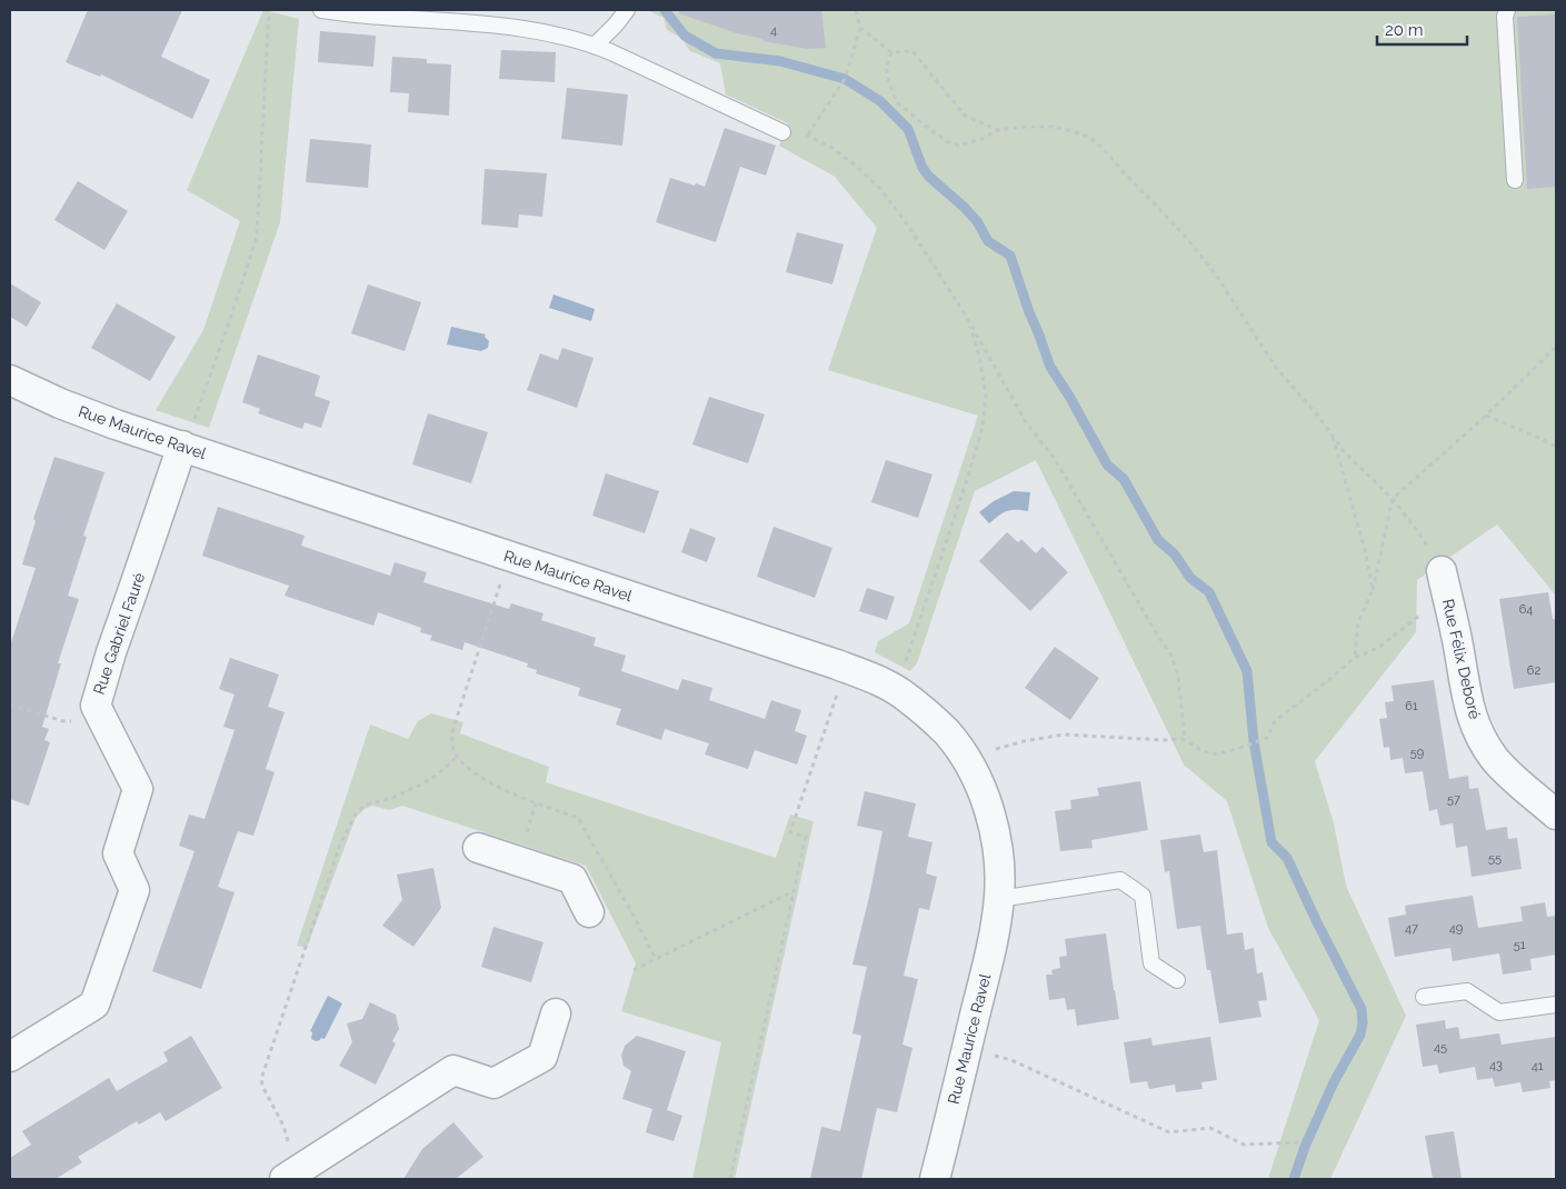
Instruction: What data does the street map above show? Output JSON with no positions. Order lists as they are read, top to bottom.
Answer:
{
  "streets": {
    "street": ["Rue Maurice Ravel", "Rue Gabriel Fauré", "Rue Félix Deboré"]
  },
  "crossings": [
    ["Rue Maurice Ravel", "Rue Gabriel Fauré"]
  ],
  "house_numbers": [
    "4",
    "64",
    "62",
    "61",
    "59",
    "57",
    "55",
    "47",
    "49",
    "51",
    "45",
    "43",
    "41"
  ],
  "scale_bar": "20 m"
}
